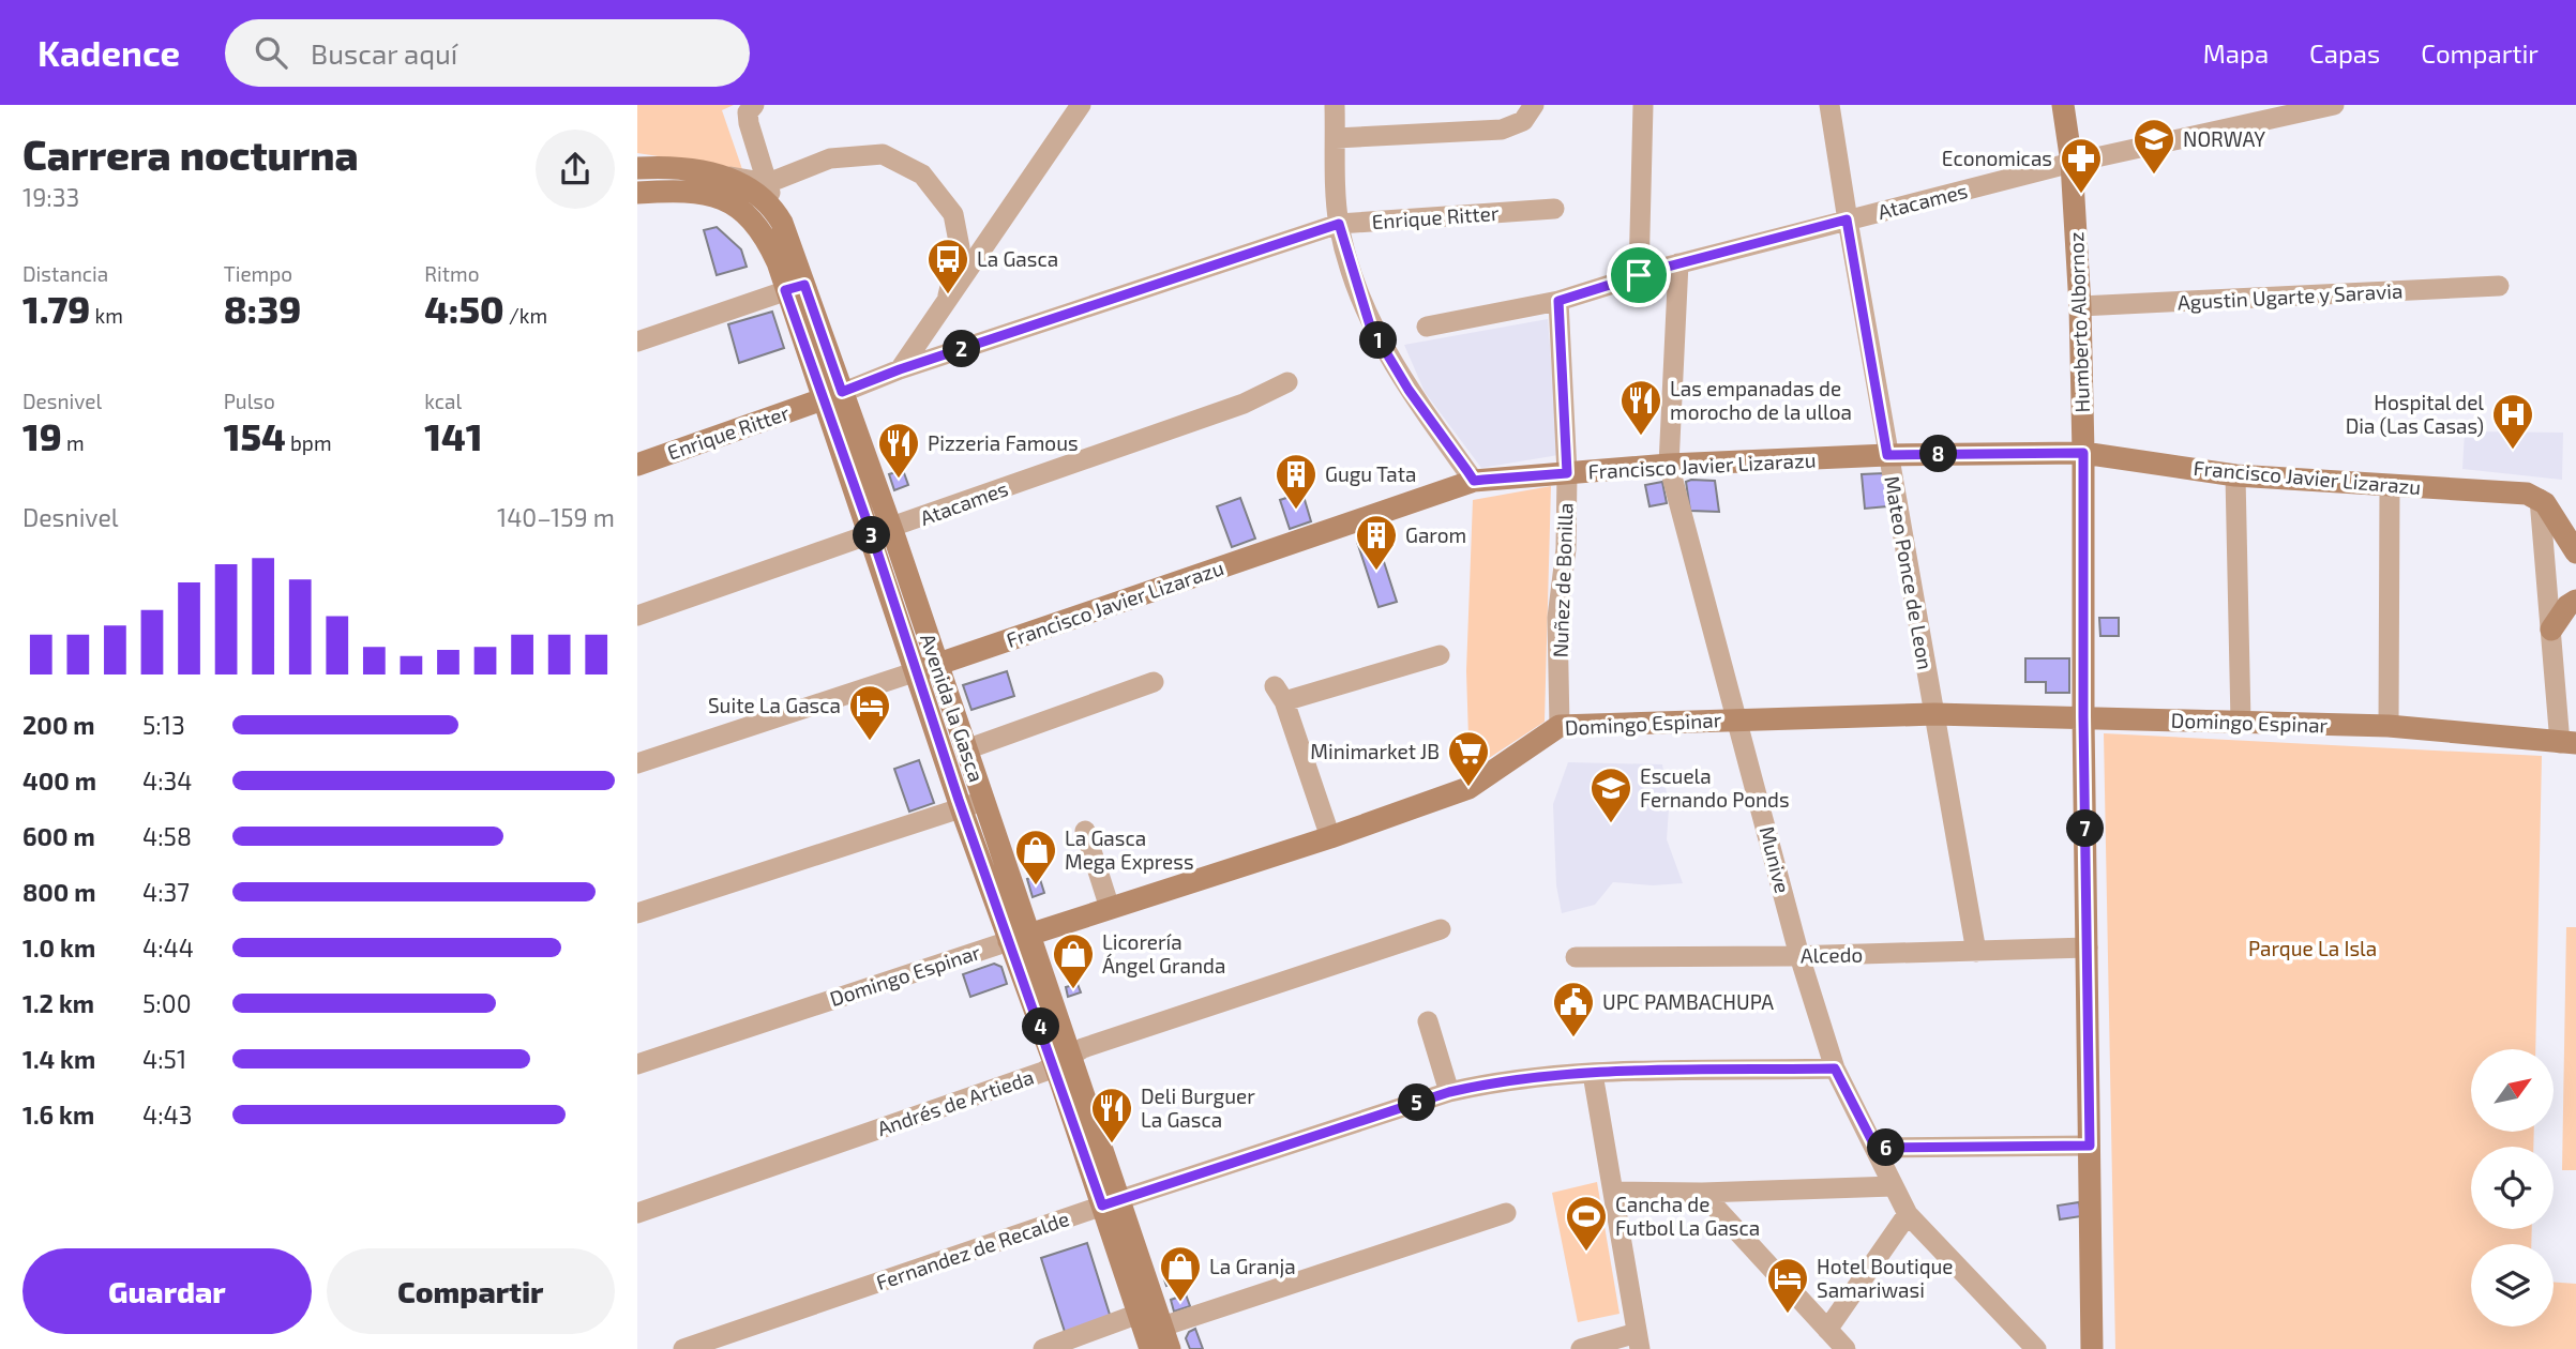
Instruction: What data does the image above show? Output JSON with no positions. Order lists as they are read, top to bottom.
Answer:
{
  "streets": {
    "street": [
      "Atacames",
      "Enrique Ritter",
      "Agustin Ugarte y Saravia",
      "Humberto Albornoz",
      "Francisco Javier Lizarazu",
      "Mateo Ponce de Leon",
      "Nuñez de Bonilla",
      "Avenida la Gasca",
      "Domingo Espinar",
      "Munive",
      "Alcedo",
      "Andrés de Artieda",
      "Fernandez de Recalde"
    ]
  },
  "crossings": [
    ["Atacames", "Humberto Albornoz"],
    ["Atacames", "Mateo Ponce de Leon"],
    ["Atacames", "Nuñez de Bonilla"],
    ["Atacames", "Avenida la Gasca"],
    ["Atacames", "Munive"],
    ["Enrique Ritter", "Avenida la Gasca"],
    ["Agustin Ugarte y Saravia", "Humberto Albornoz"],
    ["Humberto Albornoz", "Francisco Javier Lizarazu"],
    ["Humberto Albornoz", "Domingo Espinar"],
    ["Humberto Albornoz", "Alcedo"],
    ["Francisco Javier Lizarazu", "Mateo Ponce de Leon"],
    ["Francisco Javier Lizarazu", "Nuñez de Bonilla"],
    ["Francisco Javier Lizarazu", "Avenida la Gasca"],
    ["Francisco Javier Lizarazu", "Munive"],
    ["Mateo Ponce de Leon", "Domingo Espinar"],
    ["Mateo Ponce de Leon", "Alcedo"],
    ["Nuñez de Bonilla", "Domingo Espinar"],
    ["Avenida la Gasca", "Domingo Espinar"],
    ["Avenida la Gasca", "Andrés de Artieda"],
    ["Avenida la Gasca", "Fernandez de Recalde"],
    ["Domingo Espinar", "Munive"],
    ["Munive", "Alcedo"],
    ["Munive", "Fernandez de Recalde"]
  ],
  "parks": ["Parque La Isla"],
  "places": {
    "school or university": ["NORWAY", "Escuela Fernando Ponds"],
    "pharmacy": ["Economicas"],
    "bus stop": ["La Gasca"],
    "restaurant": ["Las empanadas de morocho de la ulloa", "Pizzeria Famous", "Deli Burguer La Gasca"],
    "hospital": ["Hospital del Dia (Las Casas)"],
    "building": ["Gugu Tata", "Garom"],
    "hotel": ["Suite La Gasca", "Hotel Boutique Samariwasi"],
    "supermarket": ["Minimarket JB"],
    "shop": ["La Gasca Mega Express", "Licorería Ángel Granda", "La Granja"],
    "public building": ["UPC PAMBACHUPA"],
    "sports": ["Cancha de Futbol La Gasca"]
  },
  "north": "top right",
  "page": {
    "header": "Kadence",
    "search": "Buscar aquí",
    "nav": ["Mapa", "Capas", "Compartir"],
    "heading": ["Carrera nocturna", "19:33"],
    "stats": [
      ["Distancia", "1.79 km"],
      ["Tiempo", "8:39"],
      ["Ritmo", "4:50 /km"],
      ["Desnivel", "19 m"],
      ["Pulso", "154 bpm"],
      ["kcal", "141"]
    ],
    "pins": [
      "1",
      "2",
      "8",
      "3",
      "7",
      "4",
      "5",
      "6"
    ],
    "chart": ["Desnivel", "140–159 m"],
    "list": [
      {
        "name": "200 m",
        "note": "5:13"
      },
      {
        "name": "400 m",
        "note": "4:34"
      },
      {
        "name": "600 m",
        "note": "4:58"
      },
      {
        "name": "800 m",
        "note": "4:37"
      },
      {
        "name": "1.0 km",
        "note": "4:44"
      },
      {
        "name": "1.2 km",
        "note": "5:00"
      },
      {
        "name": "1.4 km",
        "note": "4:51"
      },
      {
        "name": "1.6 km",
        "note": "4:43"
      }
    ],
    "buttons": ["Guardar", "Compartir"]
  }
}
